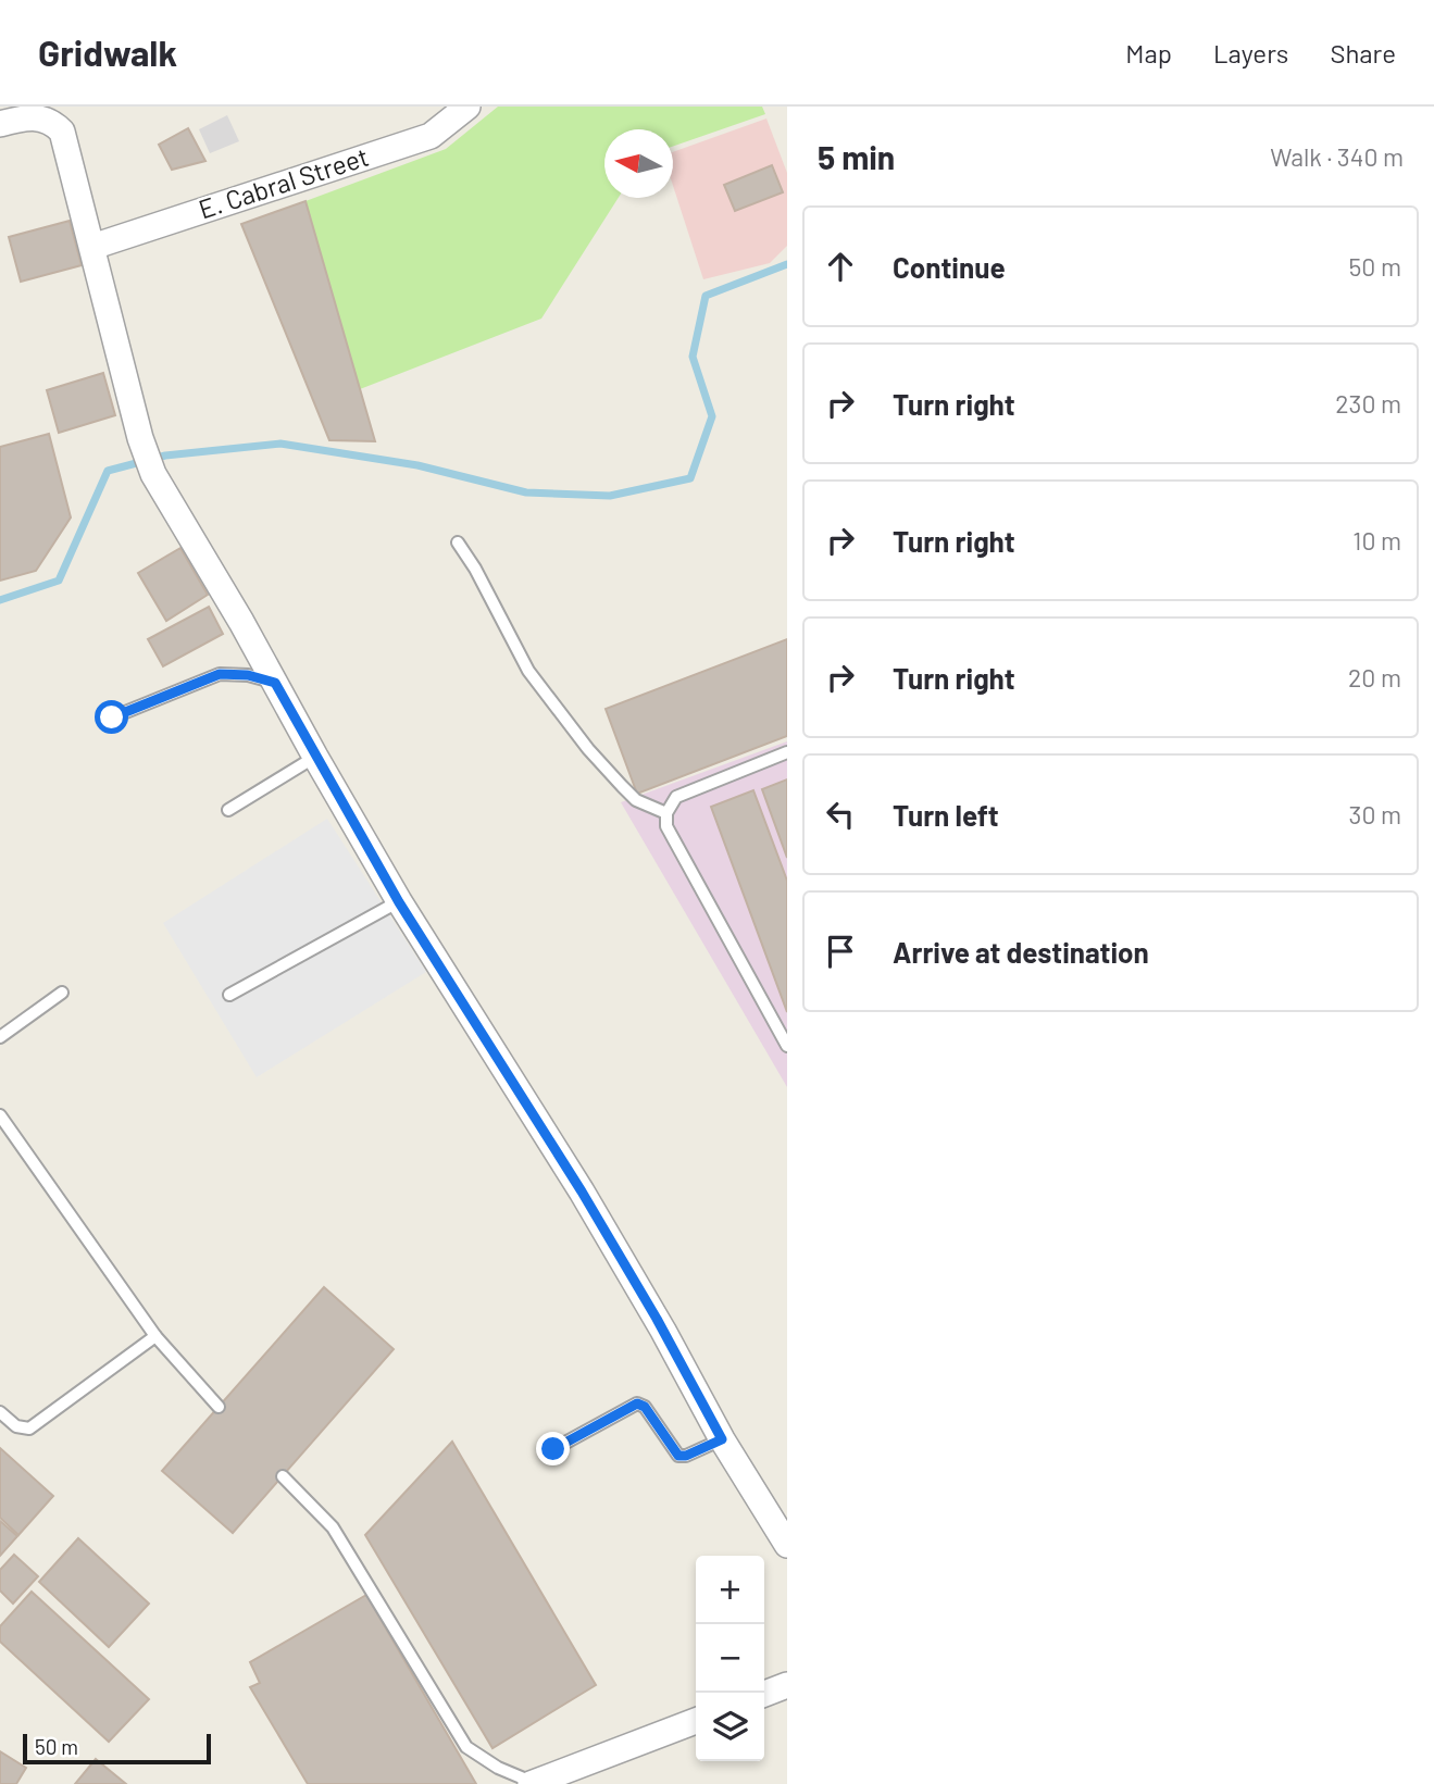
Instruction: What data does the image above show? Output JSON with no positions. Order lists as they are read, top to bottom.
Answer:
{
  "streets": {
    "street": ["E. Cabral Street"]
  },
  "scale_bar": "50 m",
  "north": "left",
  "page": {
    "header": "Gridwalk",
    "nav": ["Map", "Layers", "Share"],
    "heading": ["5 min", "Walk · 340 m"],
    "list": [
      ["Continue", "50 m"],
      ["Turn right", "230 m"],
      ["Turn right", "10 m"],
      ["Turn right", "20 m"],
      ["Turn left", "30 m"],
      "Arrive at destination"
    ],
    "map_buttons": ["+", "−"],
    "scale": "50 m"
  }
}
